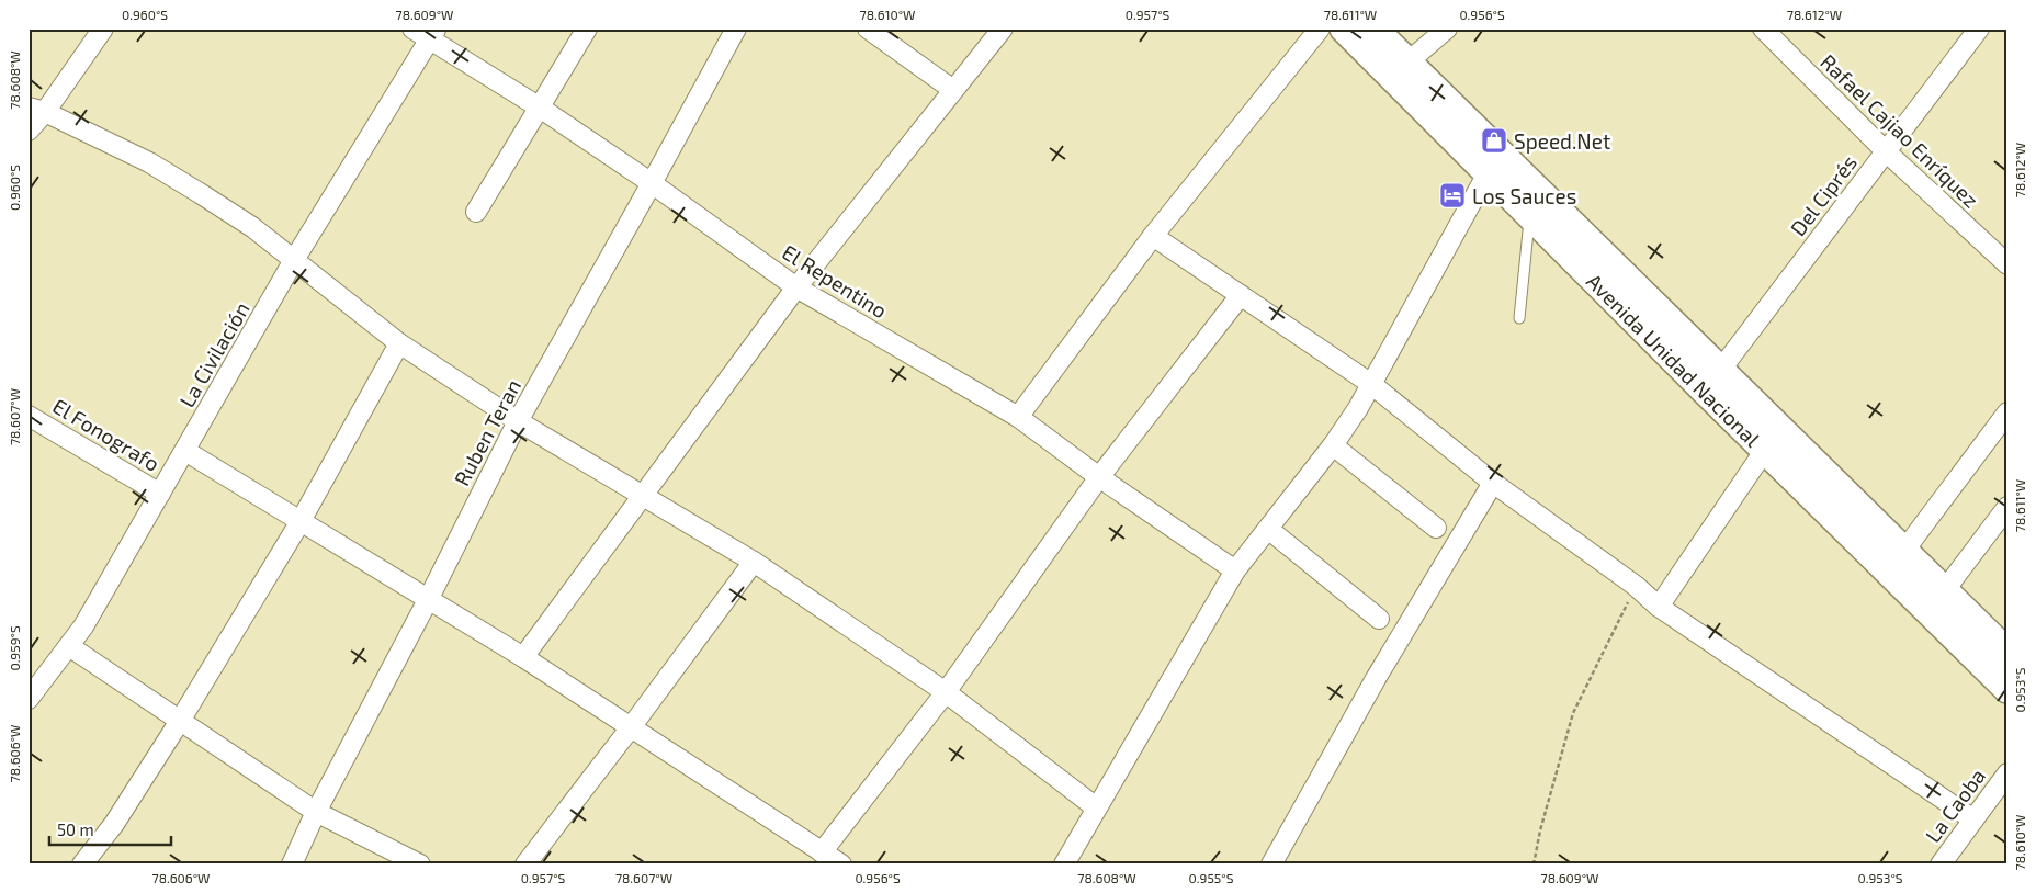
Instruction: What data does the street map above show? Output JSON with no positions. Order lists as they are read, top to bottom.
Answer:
{
  "streets": {
    "main road": ["Avenida Unidad Nacional"],
    "street": [
      "Rafael Cajiao Enríquez",
      "Del Ciprés",
      "El Repentino",
      "La Civilación",
      "Ruben Teran",
      "El Fonografo",
      "La Caoba"
    ]
  },
  "crossings": [
    ["Rafael Cajiao Enríquez", "Del Ciprés"],
    ["Del Ciprés", "Avenida Unidad Nacional"],
    ["El Repentino", "La Civilación"],
    ["El Repentino", "Ruben Teran"],
    ["La Civilación", "El Fonografo"]
  ],
  "places": {
    "shop": ["Speed.Net"],
    "hotel": ["Los Sauces"]
  },
  "scale_bar": "50 m",
  "coordinates": [
    "0.960°S",
    "78.609°W",
    "78.610°W",
    "0.957°S",
    "78.611°W",
    "0.956°S",
    "78.612°W",
    "78.608°W",
    "78.607°W",
    "0.959°S",
    "0.953°S",
    "78.606°W",
    "0.955°S"
  ]
}
